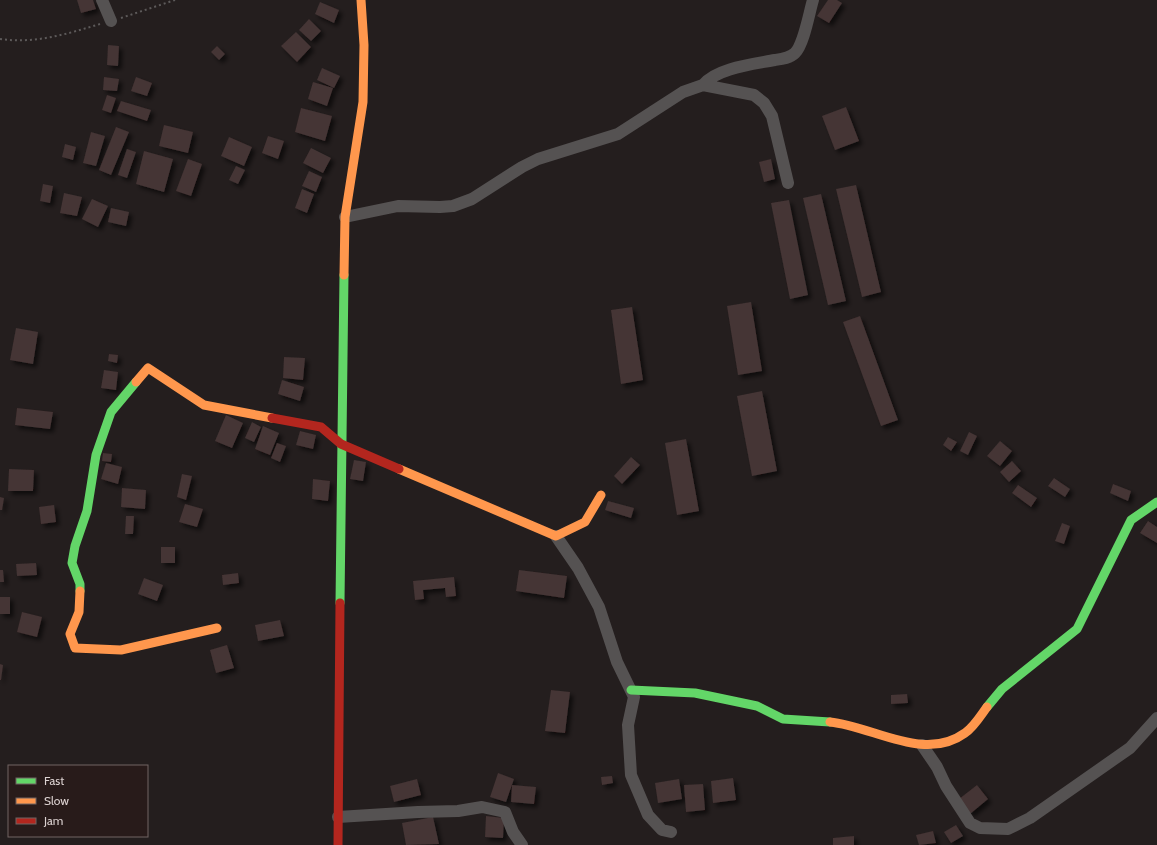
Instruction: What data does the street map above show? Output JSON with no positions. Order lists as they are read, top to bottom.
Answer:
{
  "legend": ["Fast", "Slow", "Jam"]
}
